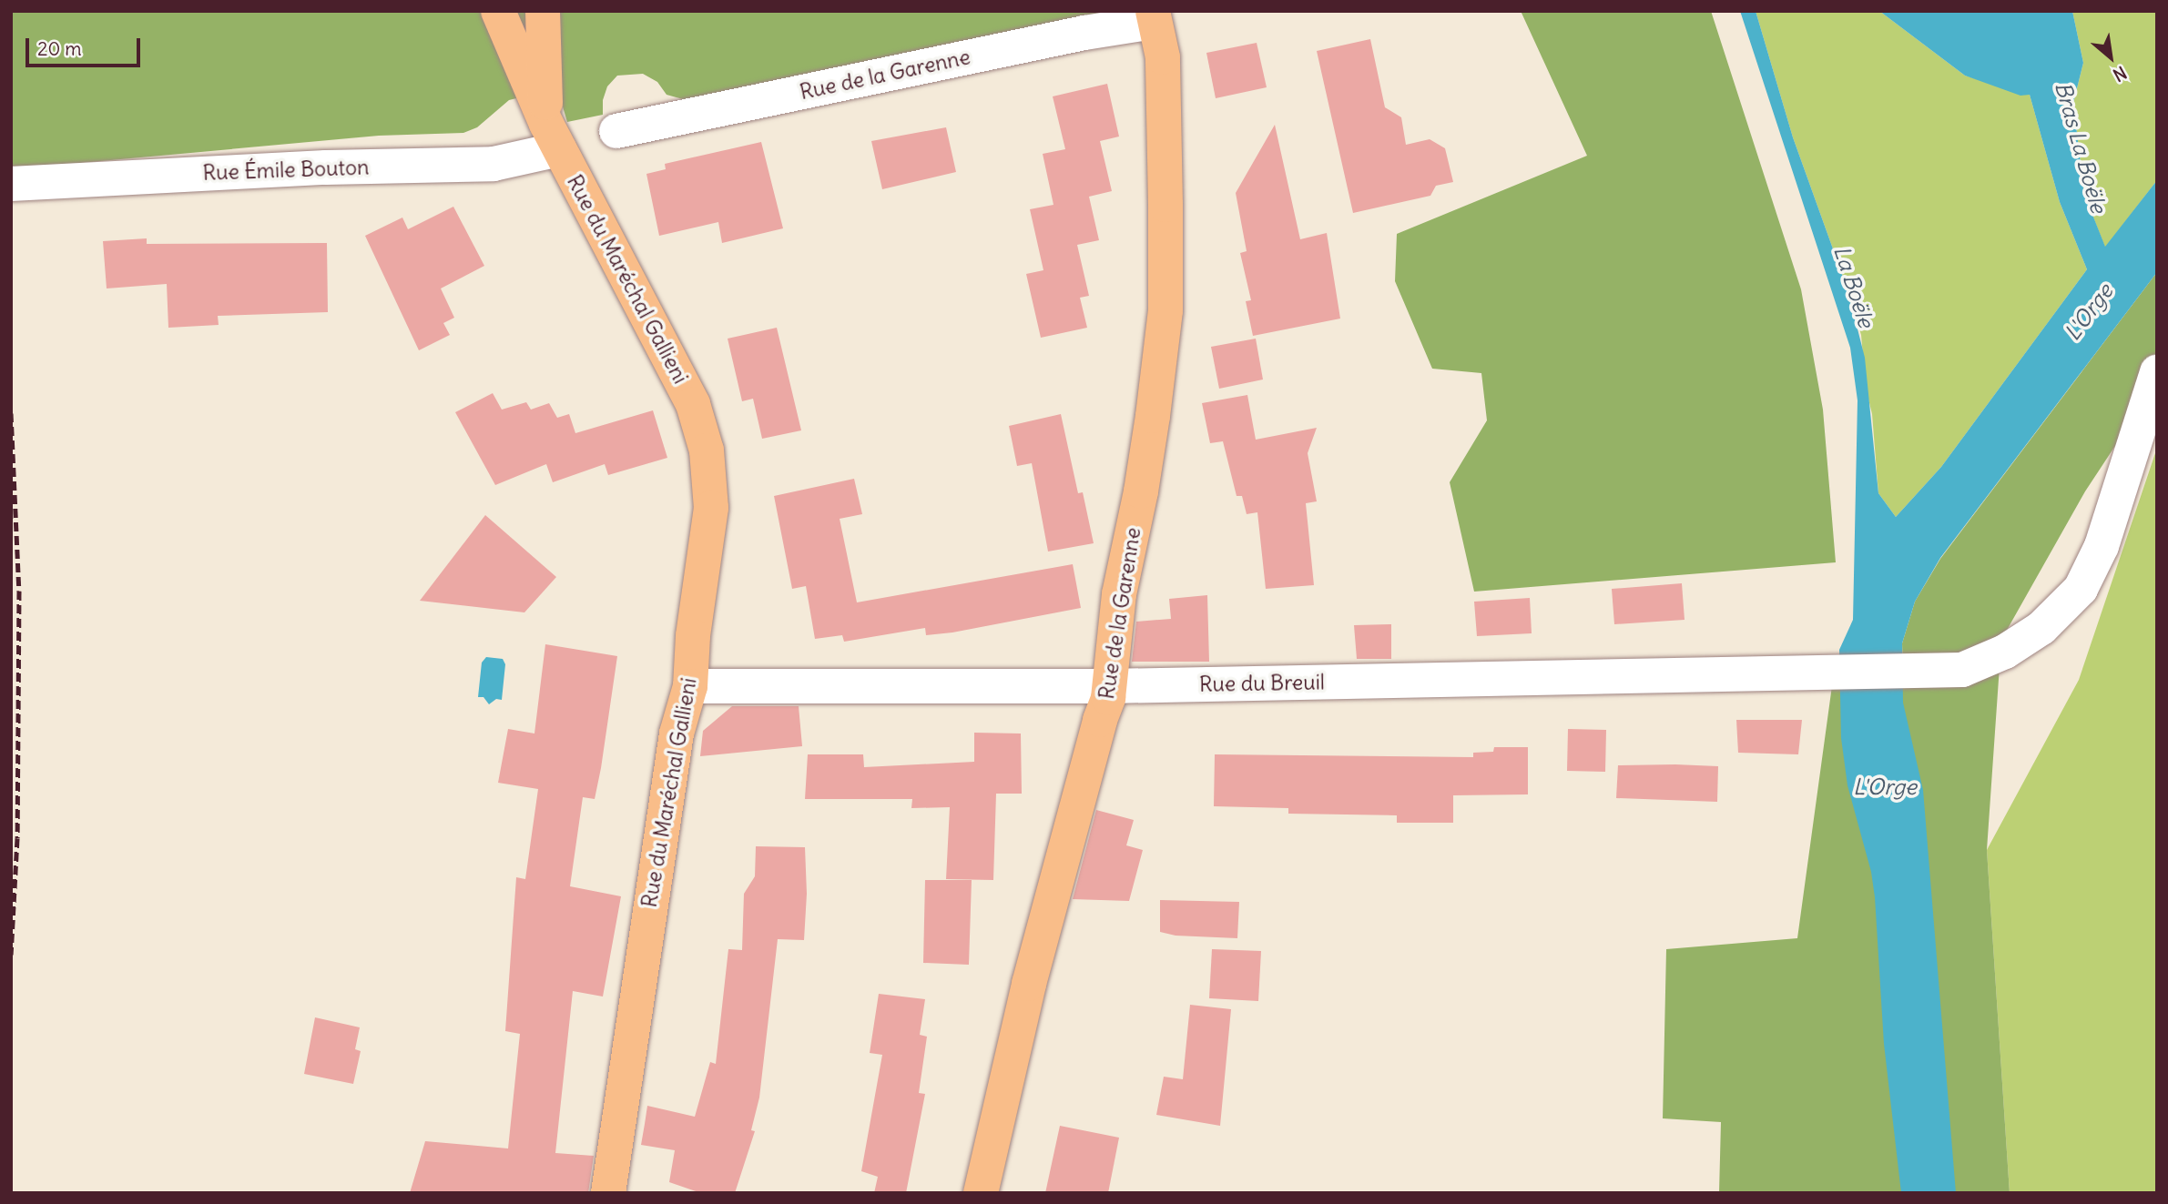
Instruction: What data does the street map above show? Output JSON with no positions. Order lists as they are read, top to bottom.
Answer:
{
  "streets": {
    "main road": ["Rue de la Garenne", "Rue du Maréchal Gallieni"],
    "street": ["Rue Émile Bouton", "Rue du Breuil"]
  },
  "crossings": [
    ["Rue de la Garenne", "Rue du Breuil"],
    ["Rue Émile Bouton", "Rue du Maréchal Gallieni"],
    ["Rue du Maréchal Gallieni", "Rue du Breuil"]
  ],
  "water": ["Bras La Boële", "La Boële", "L'Orge"],
  "scale_bar": "20 m",
  "north": "bottom right"
}
